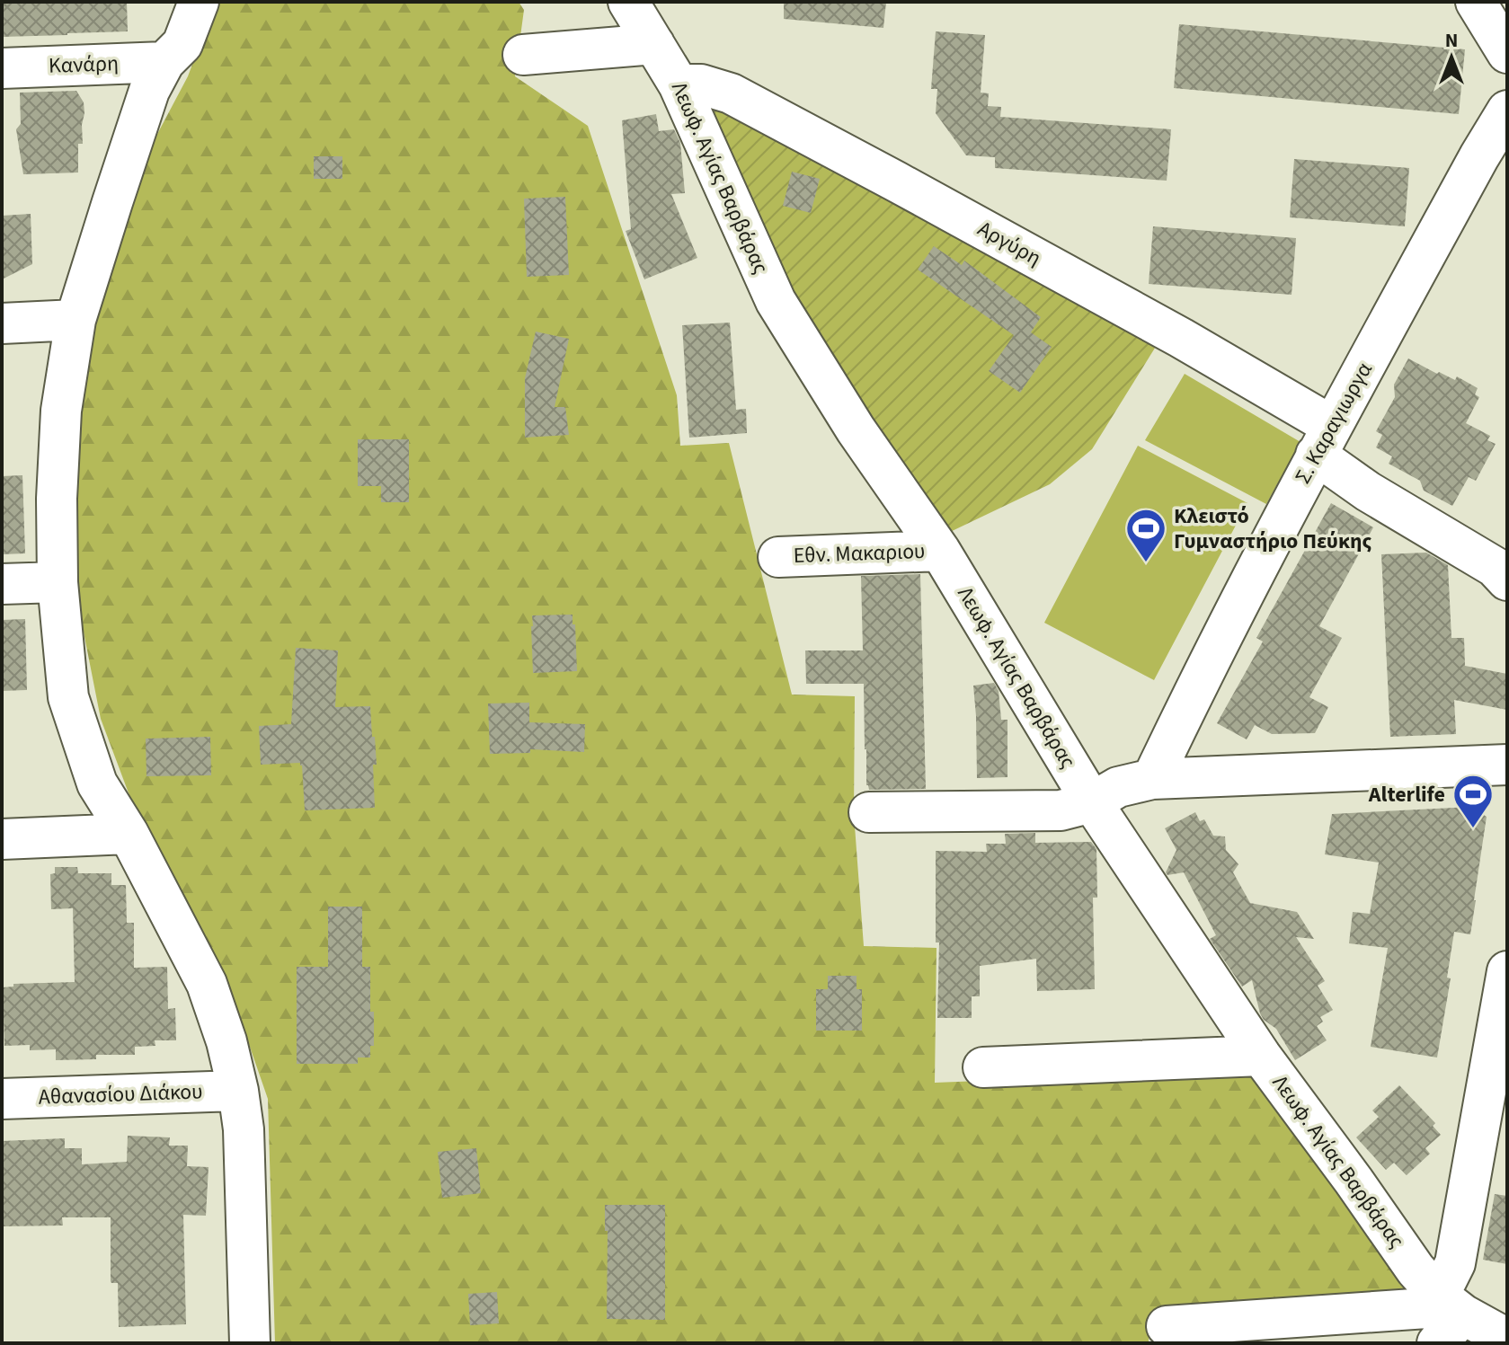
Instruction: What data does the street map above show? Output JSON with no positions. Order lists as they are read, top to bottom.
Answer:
{
  "streets": {
    "street": [
      "Κανάρη",
      "Λεωφ. Αγίας Βαρβάρας",
      "Αργύρη",
      "Σ. Καραγιωργα",
      "Εθν. Μακαριου",
      "Αθανασίου Διάκου"
    ]
  },
  "crossings": [
    ["Λεωφ. Αγίας Βαρβάρας", "Αργύρη"],
    ["Λεωφ. Αγίας Βαρβάρας", "Εθν. Μακαριου"],
    ["Αργύρη", "Σ. Καραγιωργα"]
  ],
  "places": {
    "sports": ["Κλειστό Γυμναστήριο Πεύκης", "Alterlife"]
  },
  "north": "top"
}
